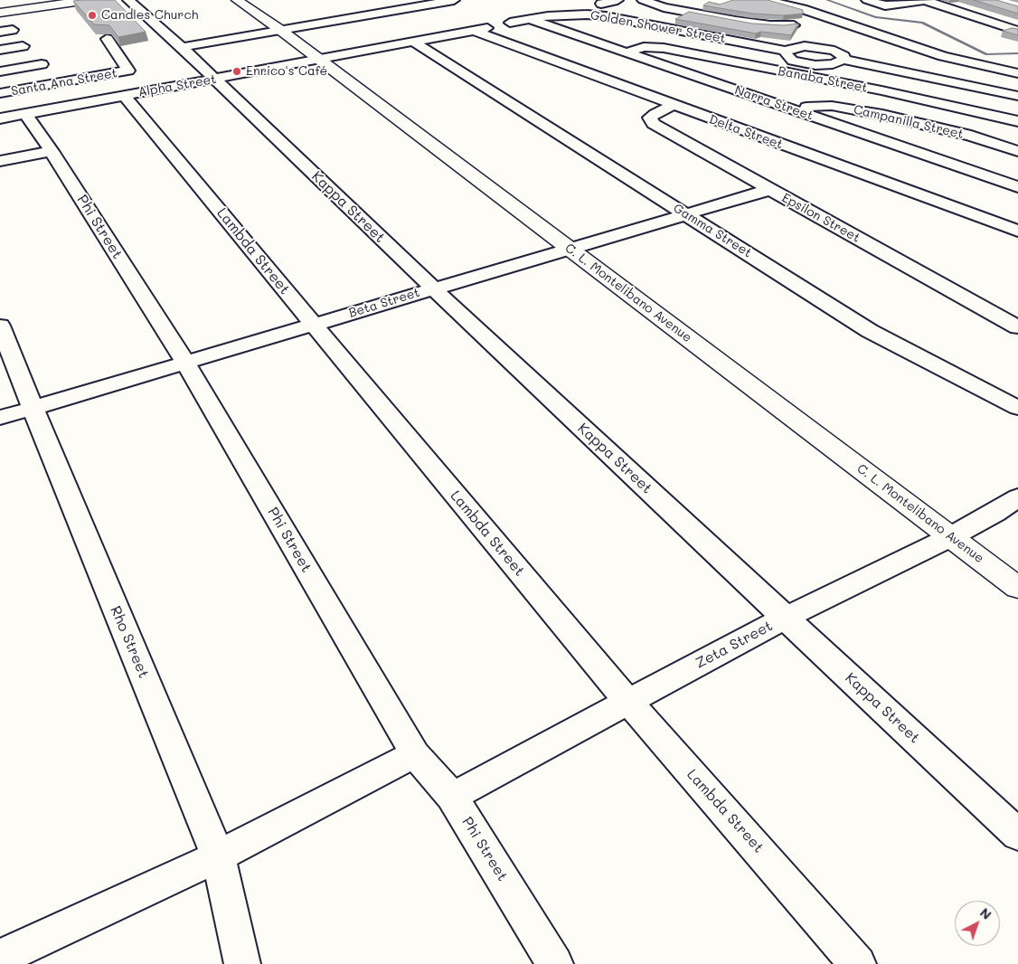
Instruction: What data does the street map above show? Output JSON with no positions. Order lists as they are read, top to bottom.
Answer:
{
  "streets": {
    "street": [
      "Golden Shower Street",
      "Banaba Street",
      "Santa Ana Street",
      "Alpha Street",
      "Narra Street",
      "Campanilla Street",
      "Delta Street",
      "Kappa Street",
      "Epsilon Street",
      "Phi Street",
      "Gamma Street",
      "Lambda Street",
      "C. L. Montelibano Avenue",
      "Beta Street",
      "Rho Street",
      "Zeta Street"
    ]
  },
  "crossings": [
    ["Golden Shower Street", "Narra Street"],
    ["Banaba Street", "Narra Street"],
    ["Alpha Street", "Delta Street"],
    ["Alpha Street", "Kappa Street"],
    ["Alpha Street", "Phi Street"],
    ["Alpha Street", "Gamma Street"],
    ["Alpha Street", "Lambda Street"],
    ["Alpha Street", "C. L. Montelibano Avenue"],
    ["Narra Street", "Campanilla Street"],
    ["Delta Street", "Epsilon Street"],
    ["Kappa Street", "Beta Street"],
    ["Kappa Street", "Zeta Street"],
    ["Epsilon Street", "Beta Street"],
    ["Phi Street", "Beta Street"],
    ["Phi Street", "Zeta Street"],
    ["Gamma Street", "Beta Street"],
    ["Lambda Street", "Beta Street"],
    ["Lambda Street", "Zeta Street"],
    ["C. L. Montelibano Avenue", "Beta Street"],
    ["C. L. Montelibano Avenue", "Zeta Street"],
    ["Beta Street", "Rho Street"]
  ],
  "places": ["Candles Church", "Enrico's Café"],
  "north": "top right"
}
